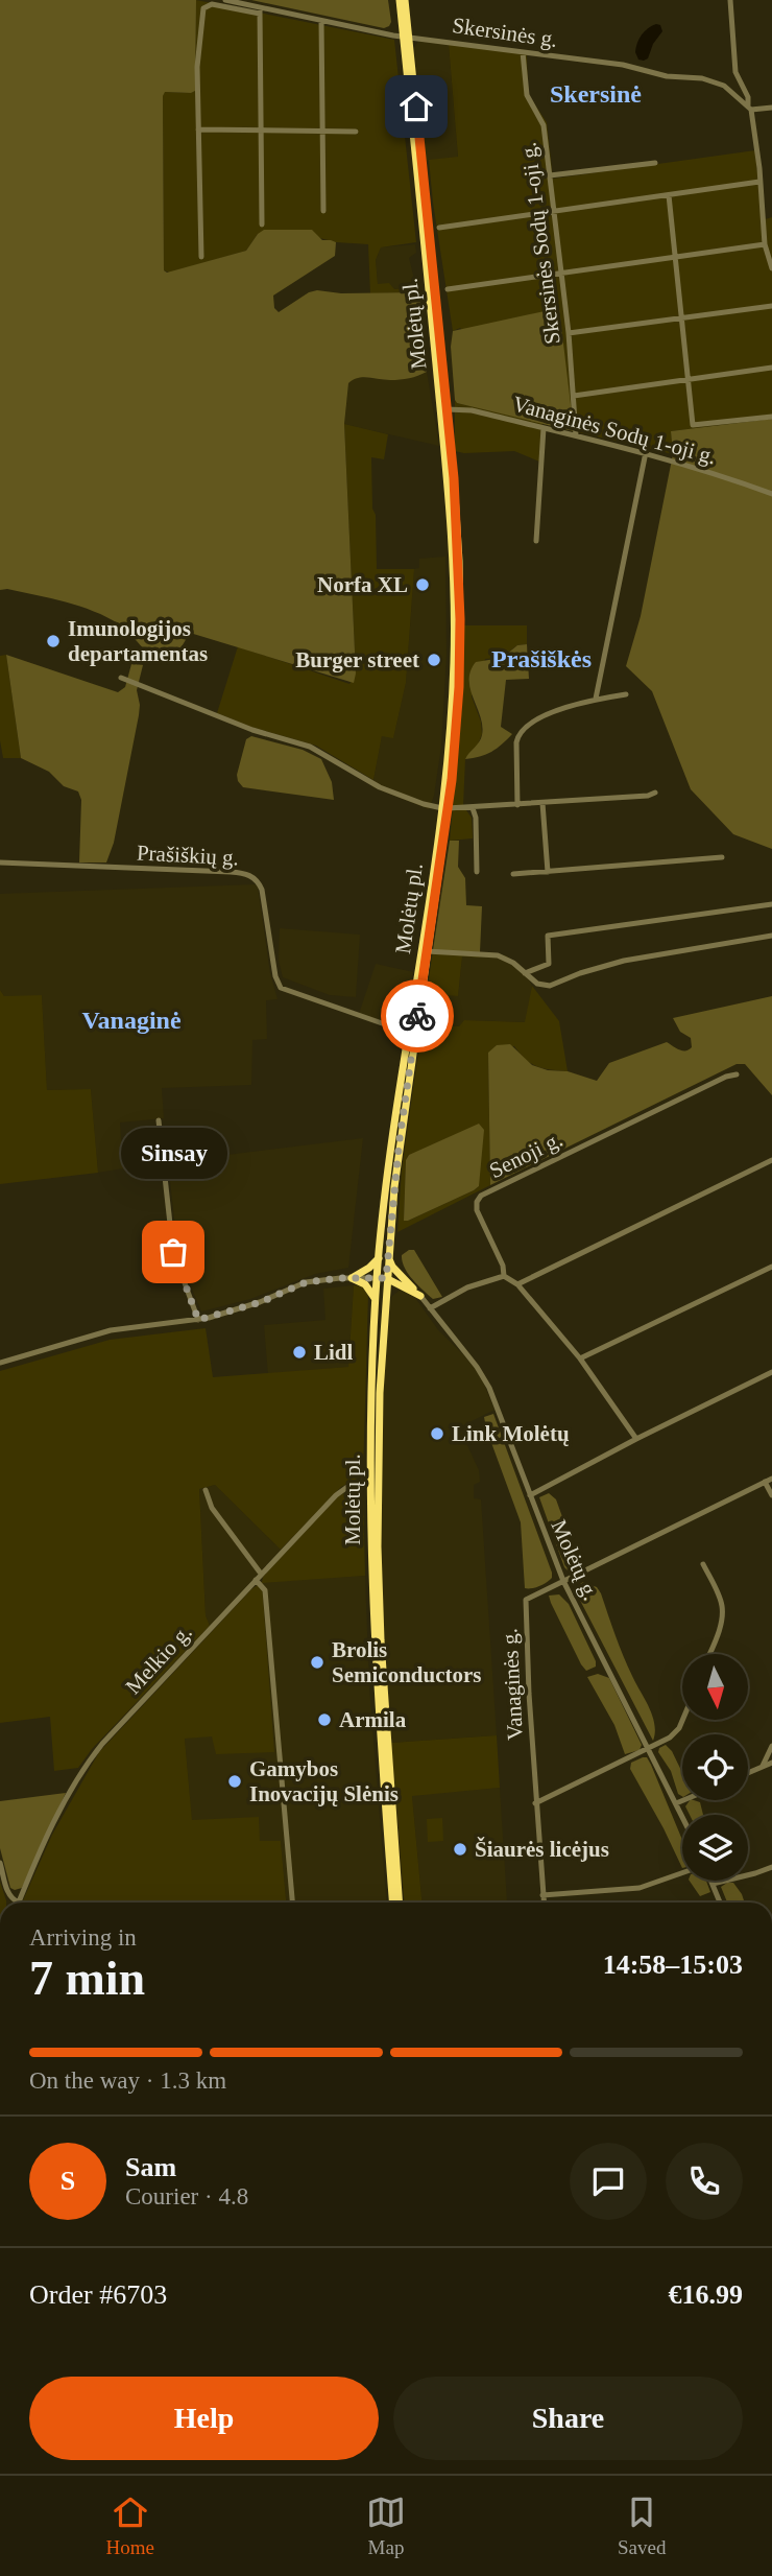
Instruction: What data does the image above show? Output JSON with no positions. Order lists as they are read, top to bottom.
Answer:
{
  "streets": {
    "highway": ["Molėtų pl."],
    "street": [
      "Skersinės g.",
      "Skersinės Sodų 1-oji g.",
      "Vanaginės Sodų 1-oji g.",
      "Prašiškių g.",
      "Senoji g.",
      "Molėtų g.",
      "Melkio g.",
      "Vanaginės g."
    ]
  },
  "crossings": [
    ["Skersinės g.", "Skersinės Sodų 1-oji g."],
    ["Skersinės g.", "Molėtų pl."],
    ["Skersinės Sodų 1-oji g.", "Vanaginės Sodų 1-oji g."],
    ["Molėtų pl.", "Vanaginės Sodų 1-oji g."],
    ["Molėtų pl.", "Prašiškių g."],
    ["Molėtų pl.", "Melkio g."],
    ["Molėtų g.", "Vanaginės g."]
  ],
  "districts": ["Skersinė", "Prašiškės", "Vanaginė"],
  "places": [
    "Norfa XL",
    "Imunologijos departamentas",
    "Burger street",
    "Sinsay",
    "Lidl",
    "Link Molėtų",
    "Brolis Semiconductors",
    "Armila",
    "Gamybos Inovacijų Slėnis",
    "Šiaurės licėjus"
  ],
  "north": "bottom",
  "page": {
    "bubble": "Sinsay",
    "heading": ["7 min", "Arriving in", "14:58–15:03"],
    "panel": [
      "Sam",
      "Courier · 4.8",
      "Order #6703",
      "€16.99"
    ],
    "bar": "On the way · 1.3 km",
    "round": "S",
    "buttons": ["Help", "Share"],
    "tabs": ["Home", "Map", "Saved"]
  }
}
